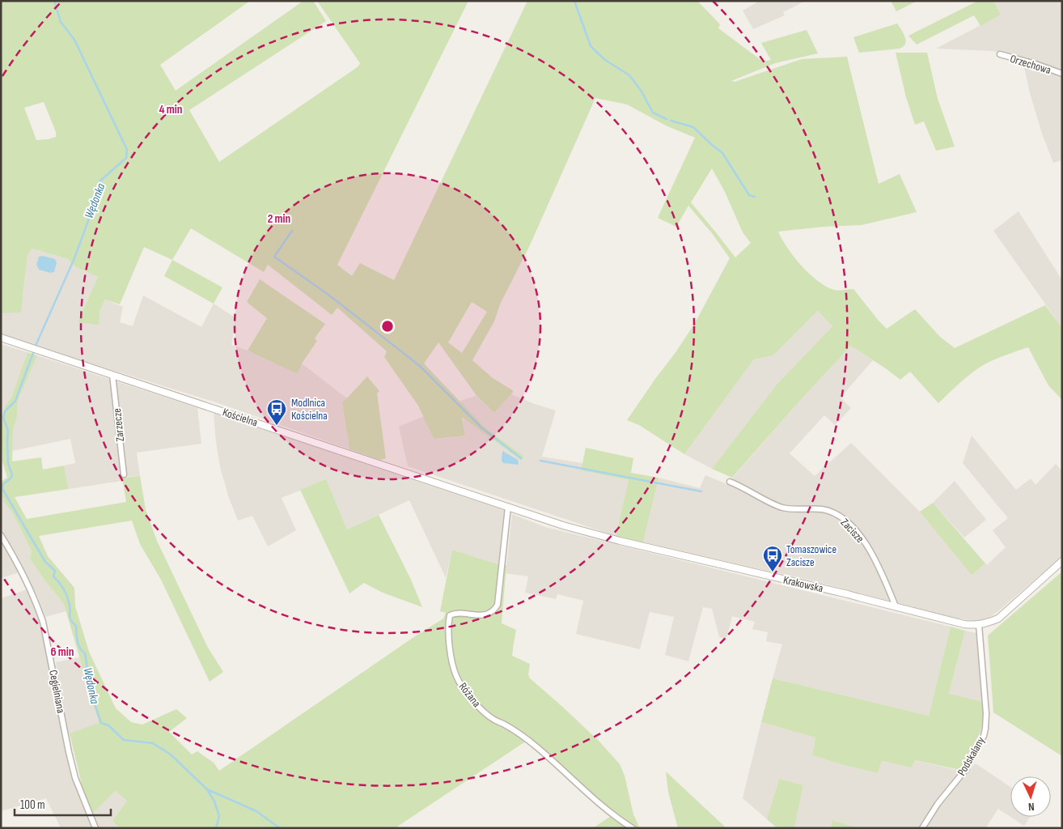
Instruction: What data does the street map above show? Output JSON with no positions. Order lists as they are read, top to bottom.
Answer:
{
  "streets": {
    "street": [
      "Orzechowa",
      "Kościelna",
      "Zarzecze",
      "Zacisze",
      "Krakowska",
      "Cegielniana",
      "Różana",
      "Podskalany"
    ]
  },
  "crossings": [
    ["Kościelna", "Zarzecze"],
    ["Kościelna", "Krakowska"],
    ["Zacisze", "Krakowska"],
    ["Krakowska", "Różana"],
    ["Krakowska", "Podskalany"]
  ],
  "water": ["Wędonka"],
  "places": {
    "bus stop": ["Modlnica Kościelna", "Tomaszowice Zacisze"]
  },
  "scale_bar": "100 m",
  "north": "bottom",
  "rings": ["4 min", "2 min", "6 min"]
}
